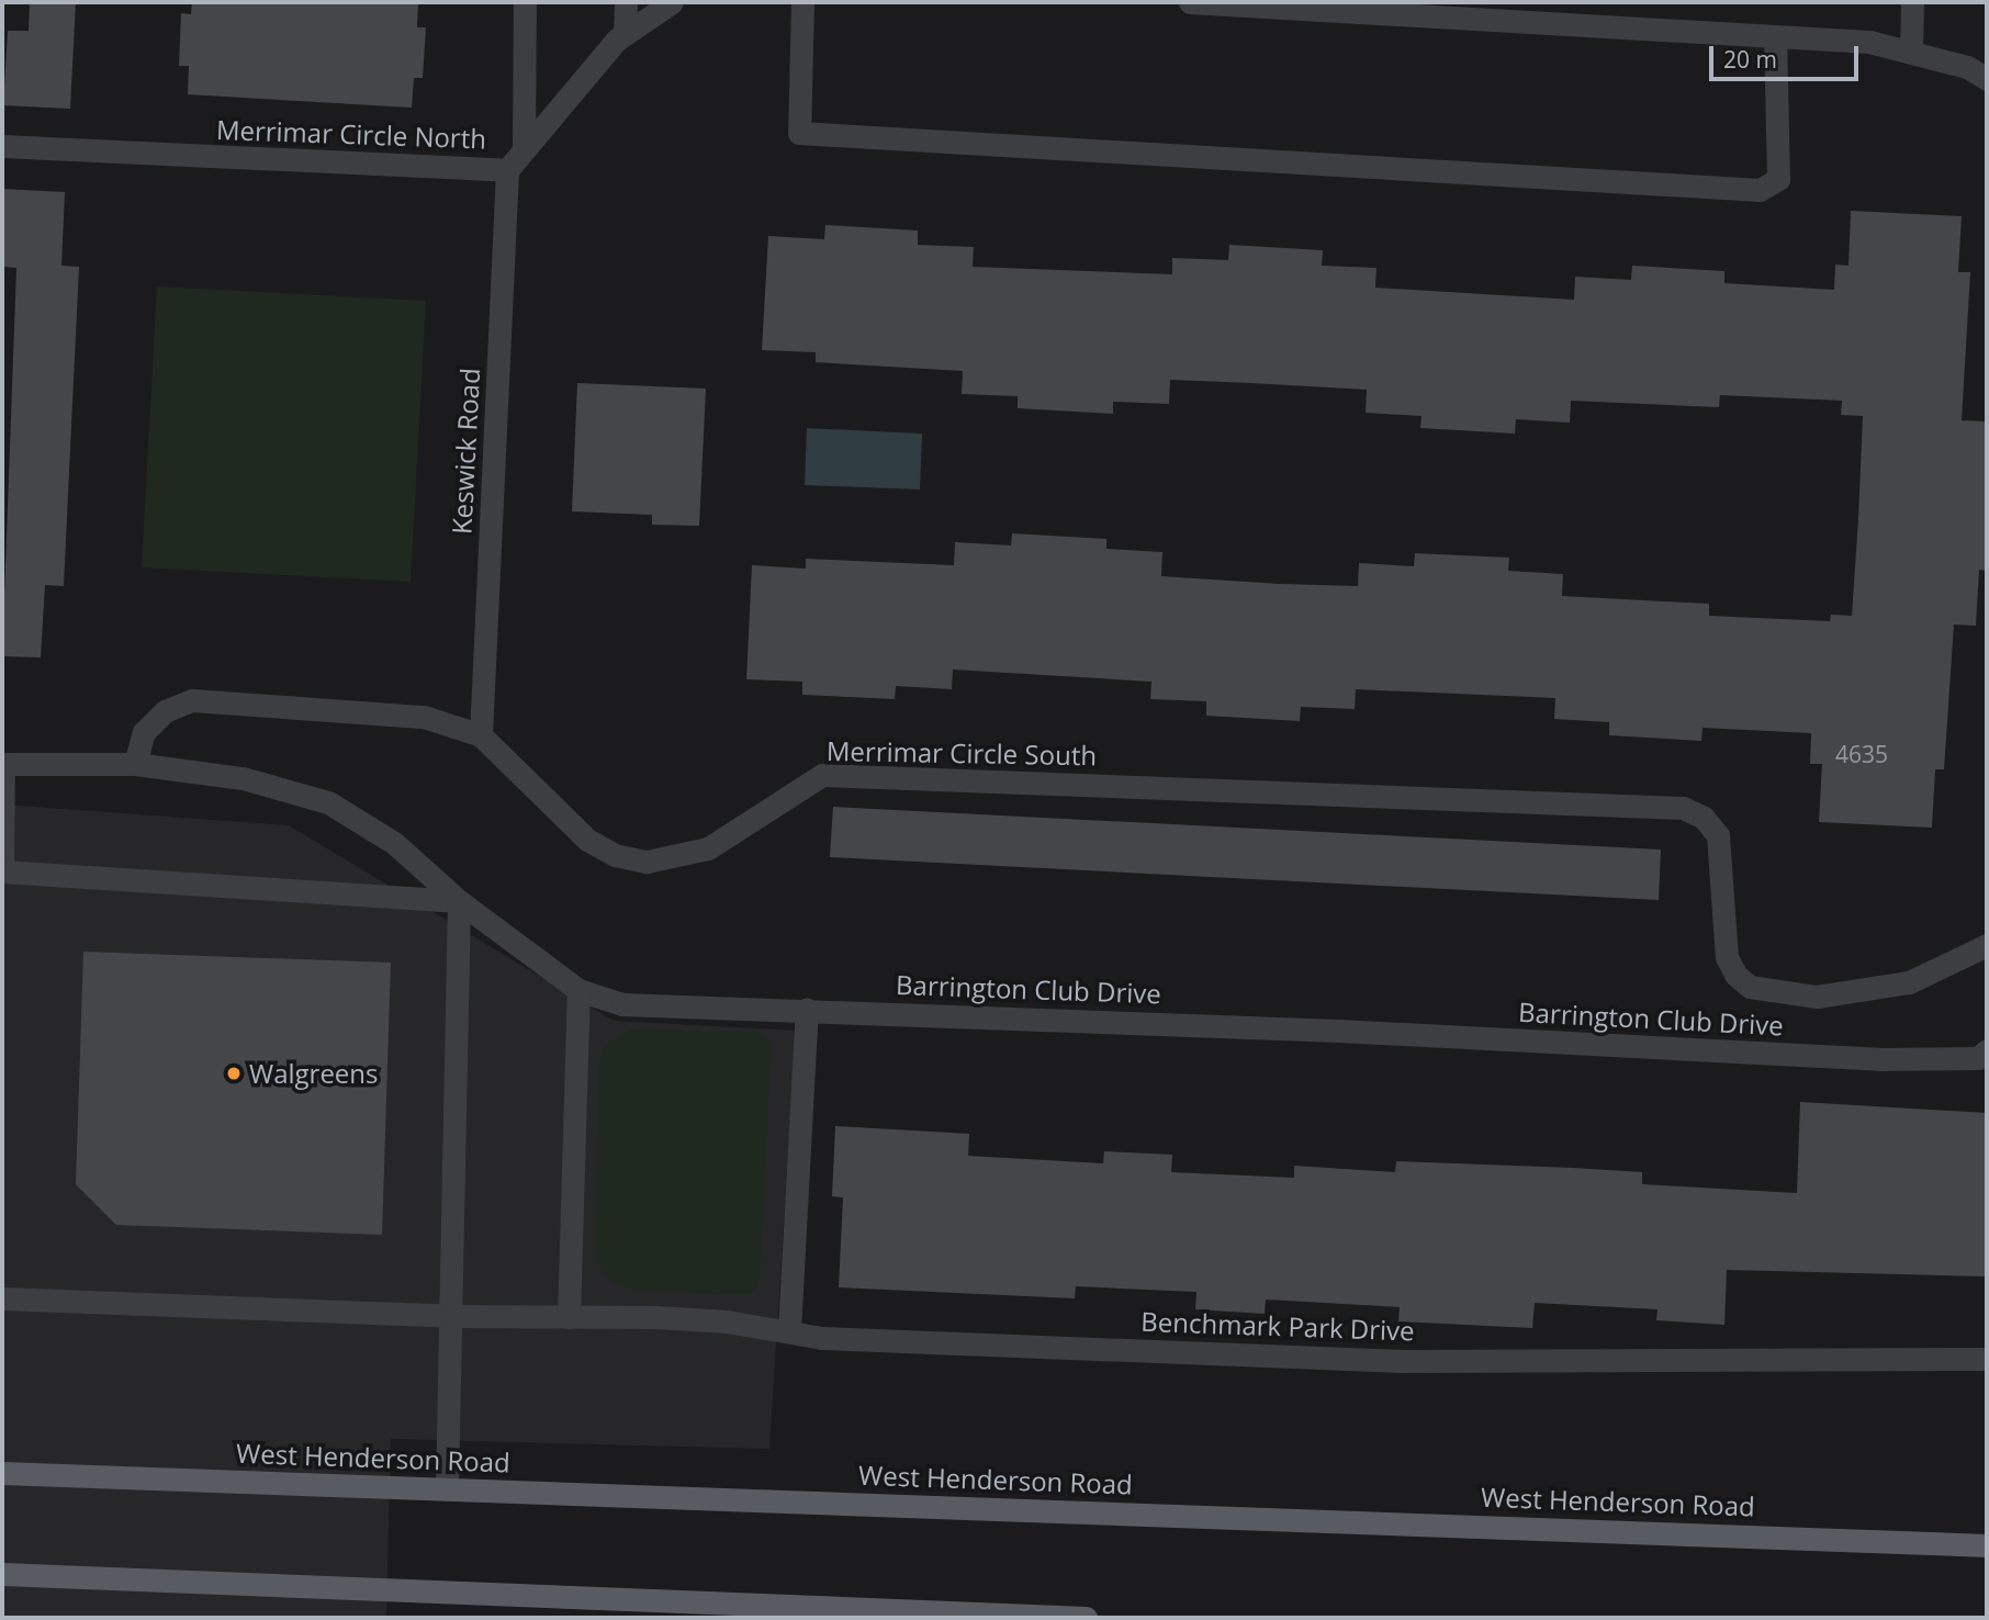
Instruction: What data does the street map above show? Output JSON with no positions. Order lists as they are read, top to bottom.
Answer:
{
  "streets": {
    "main road": ["West Henderson Road"],
    "street": [
      "Merrimar Circle North",
      "Keswick Road",
      "Merrimar Circle South",
      "Barrington Club Drive",
      "Benchmark Park Drive"
    ]
  },
  "crossings": [
    ["Merrimar Circle North", "Keswick Road"],
    ["Keswick Road", "Merrimar Circle South"],
    ["Merrimar Circle South", "Barrington Club Drive"]
  ],
  "places": ["Walgreens"],
  "house_numbers": ["4635"],
  "scale_bar": "20 m"
}
